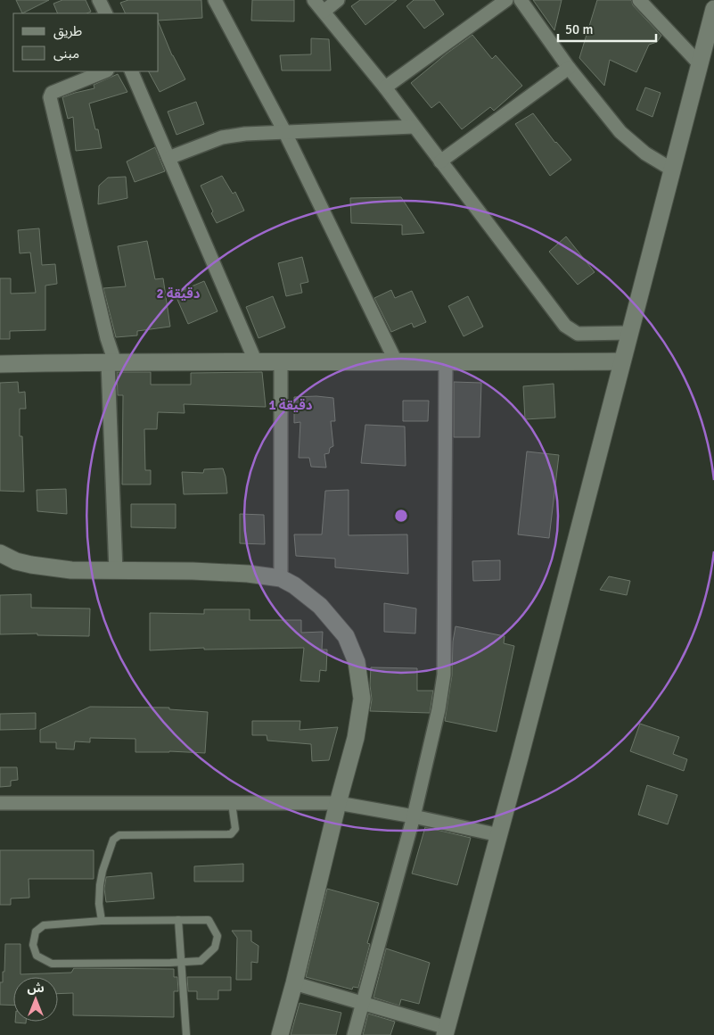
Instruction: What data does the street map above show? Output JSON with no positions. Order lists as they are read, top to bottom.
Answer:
{
  "legend": ["طريق", "مبنى"],
  "scale_bar": "50 m",
  "north": "top",
  "rings": ["2 دقيقة", "1 دقيقة"]
}
